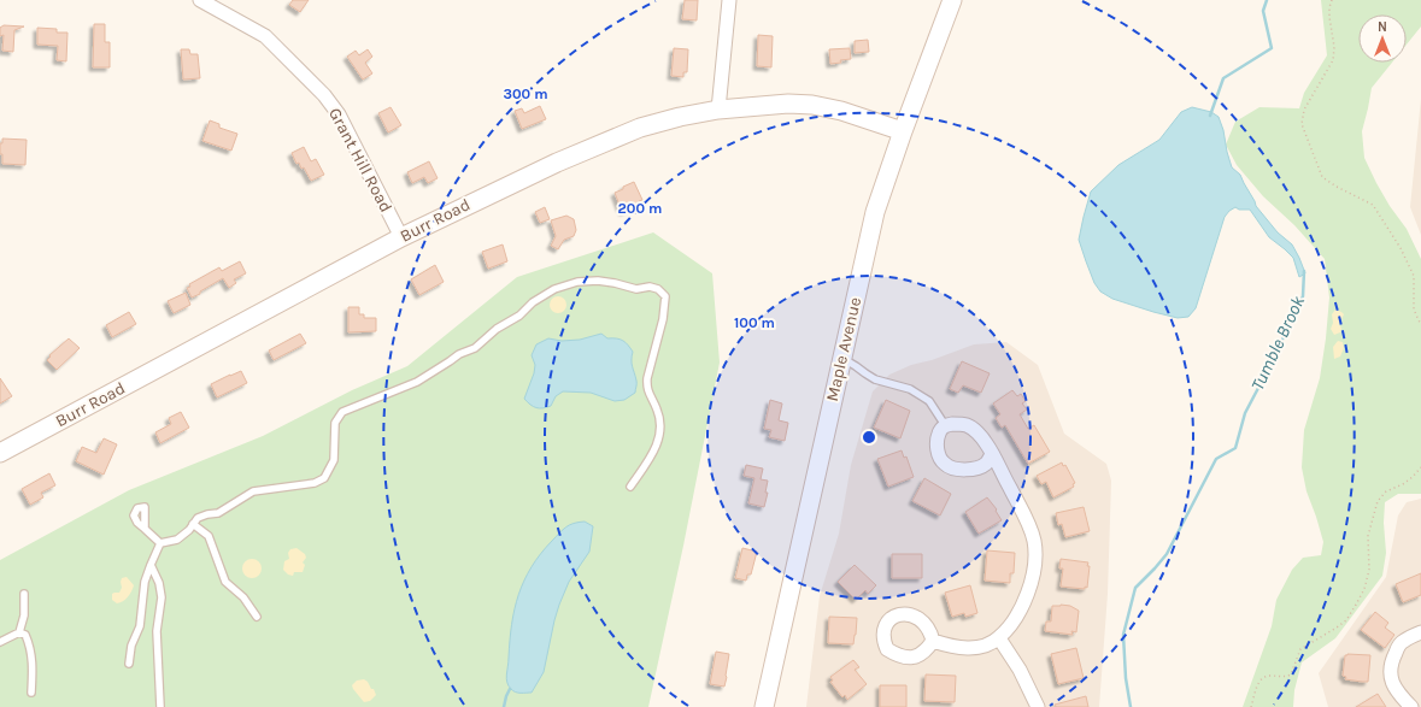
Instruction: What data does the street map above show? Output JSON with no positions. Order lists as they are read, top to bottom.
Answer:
{
  "streets": {
    "street": ["Grant Hill Road", "Burr Road", "Maple Avenue"]
  },
  "crossings": [
    ["Grant Hill Road", "Burr Road"],
    ["Burr Road", "Maple Avenue"]
  ],
  "water": ["Tumble Brook"],
  "north": "top",
  "rings": ["300 m", "200 m", "100 m"]
}
